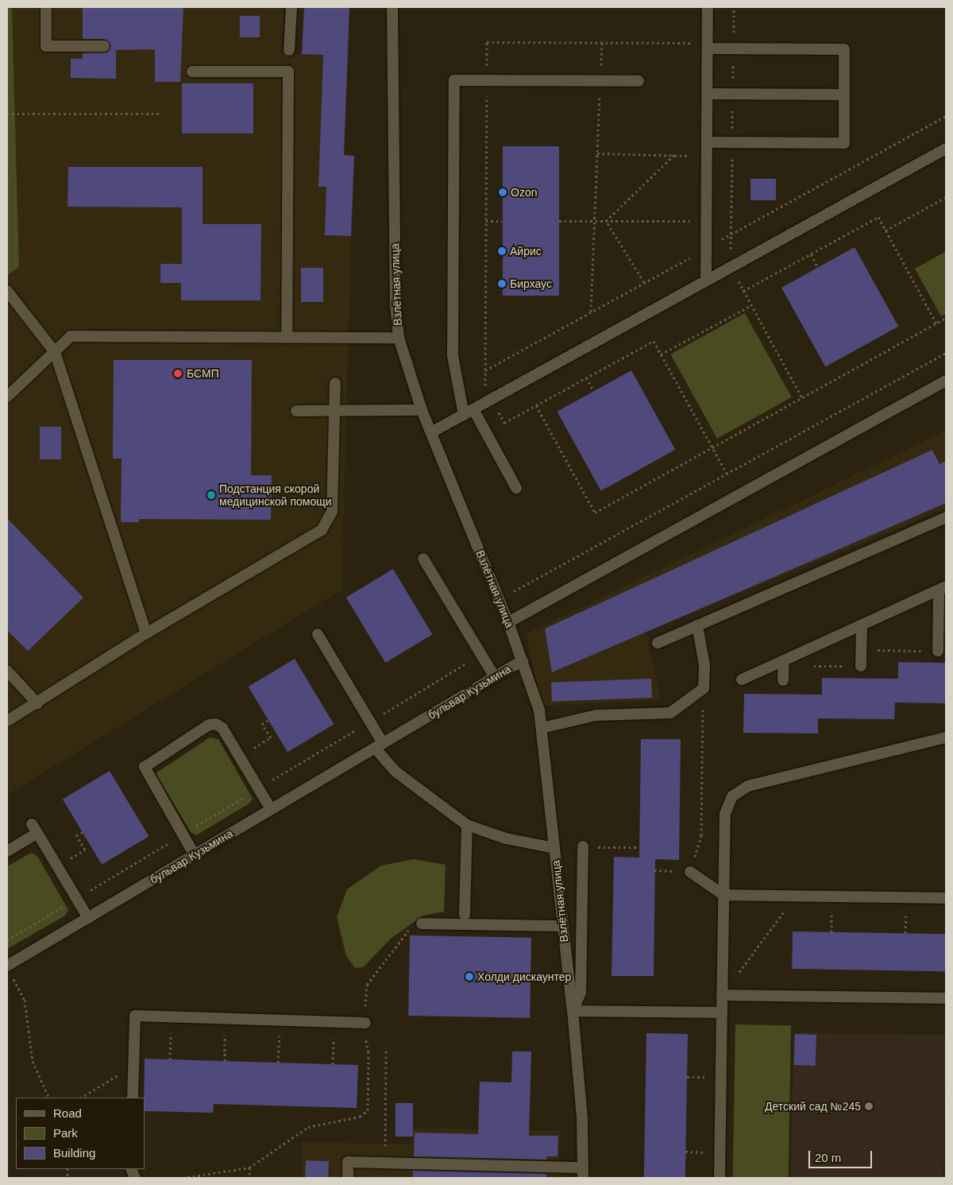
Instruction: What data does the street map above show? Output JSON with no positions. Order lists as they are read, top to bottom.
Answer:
{
  "streets": {
    "street": ["Взлётная улица", "бульвар Кузьмина"]
  },
  "crossings": [
    ["Взлётная улица", "бульвар Кузьмина"]
  ],
  "places": [
    "Ozon",
    "Айрис",
    "Бирхаус",
    "БСМП",
    "Подстанция скорой медицинской помощи",
    "Холди дискаунтер",
    "Детский сад №245"
  ],
  "legend": ["Road", "Park", "Building"],
  "scale_bar": "20 m"
}
